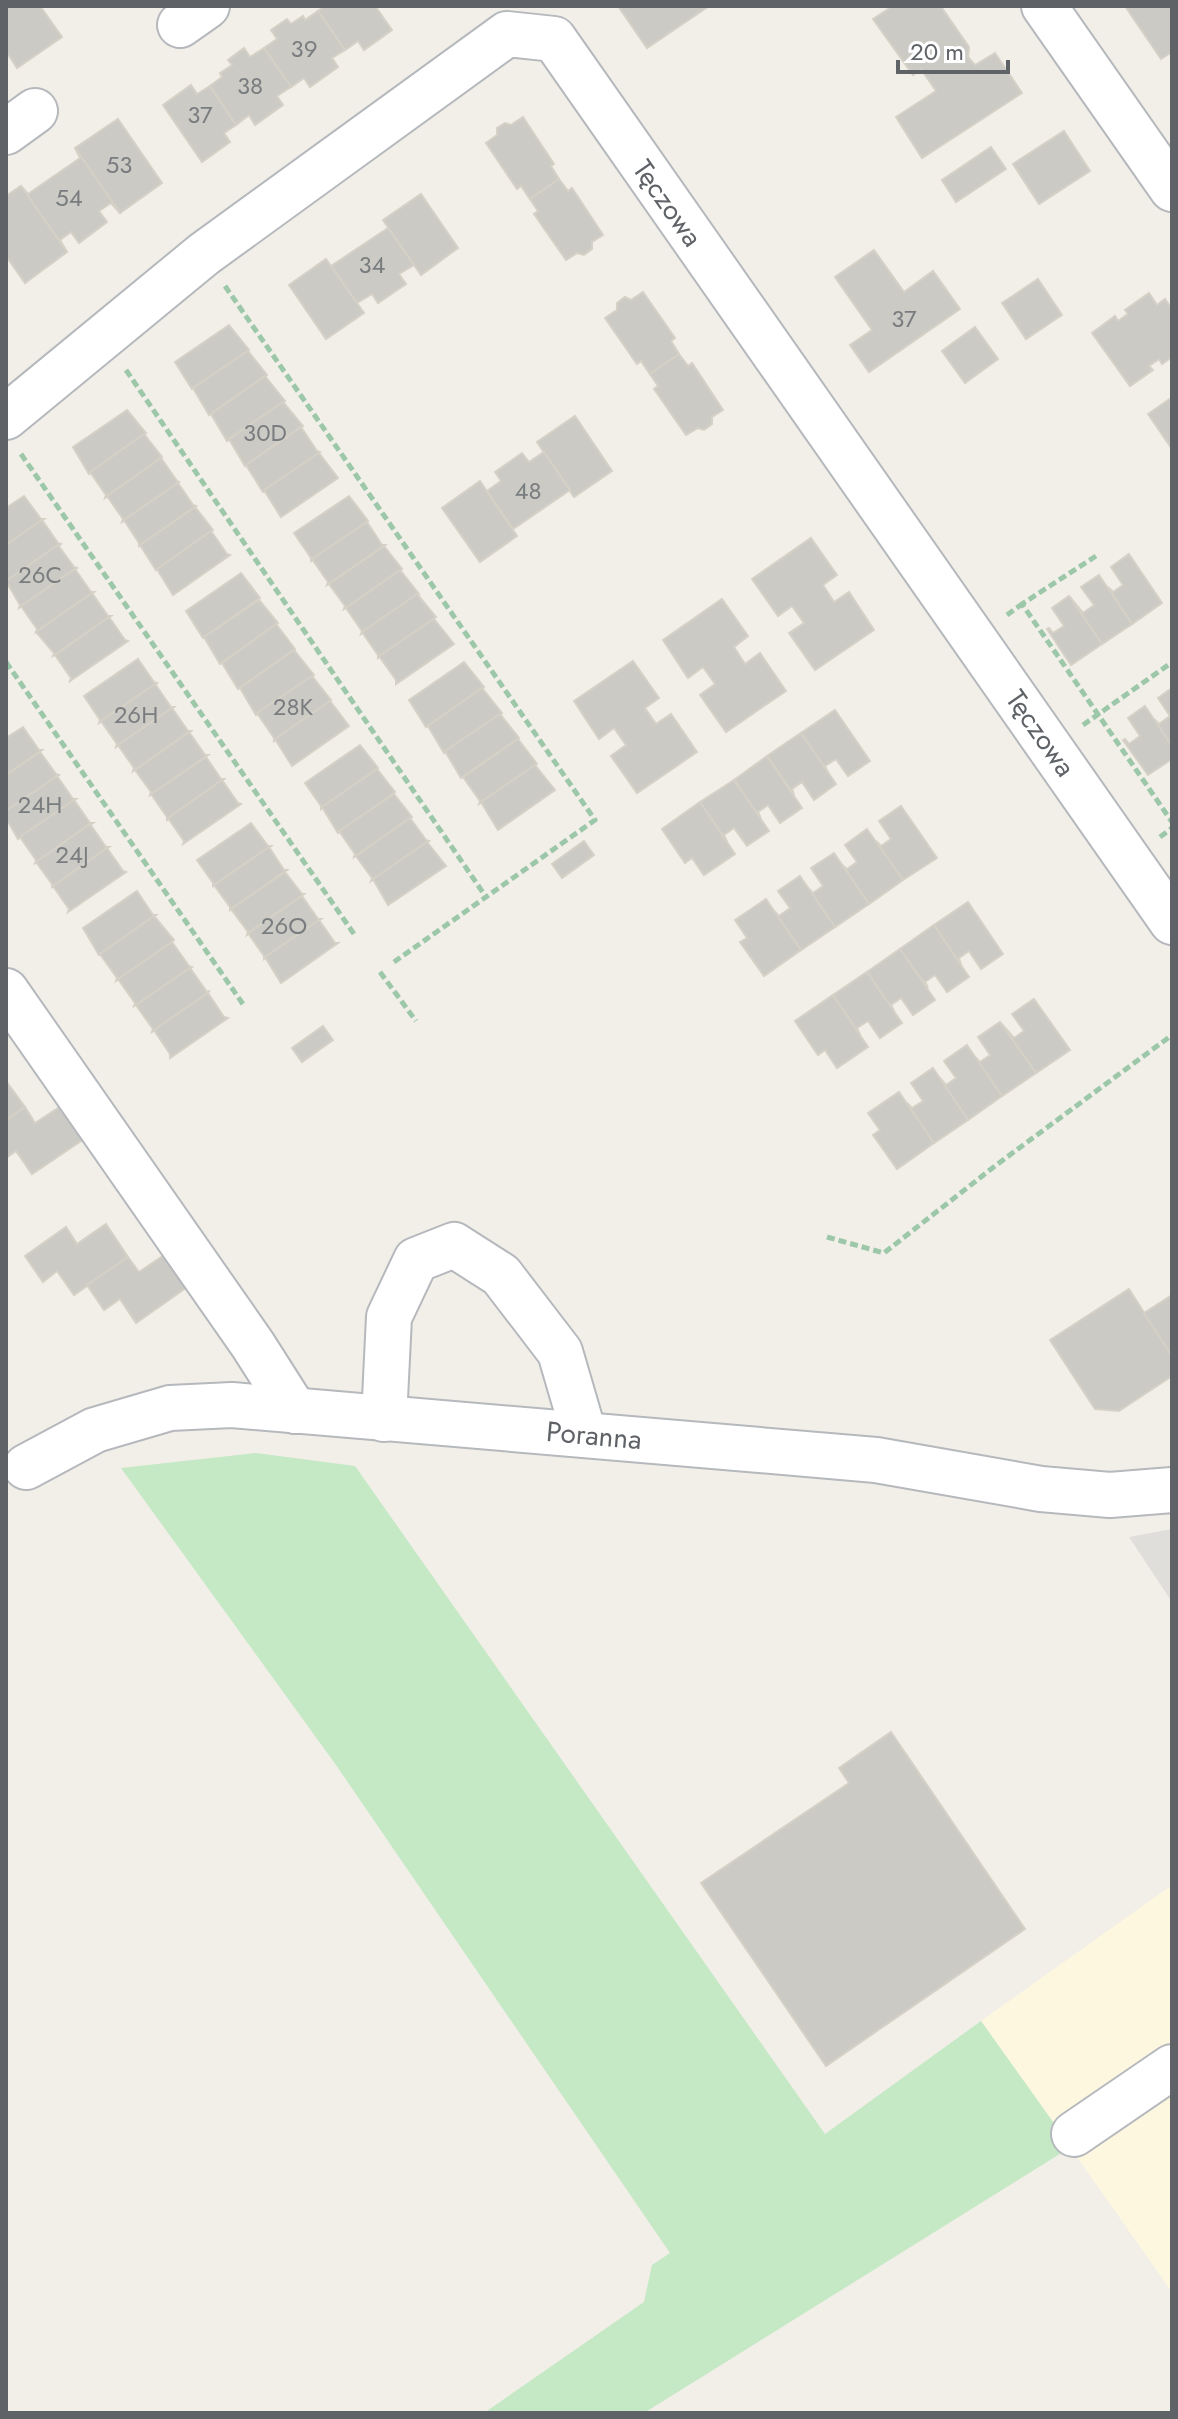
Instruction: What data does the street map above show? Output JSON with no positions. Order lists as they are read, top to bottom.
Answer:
{
  "streets": {
    "street": ["Tęczowa", "Poranna"]
  },
  "house_numbers": [
    "39",
    "38",
    "37",
    "53",
    "54",
    "34",
    "37",
    "30D",
    "48",
    "26C",
    "28K",
    "26H",
    "24H",
    "24J",
    "26O"
  ],
  "scale_bar": "20 m"
}
